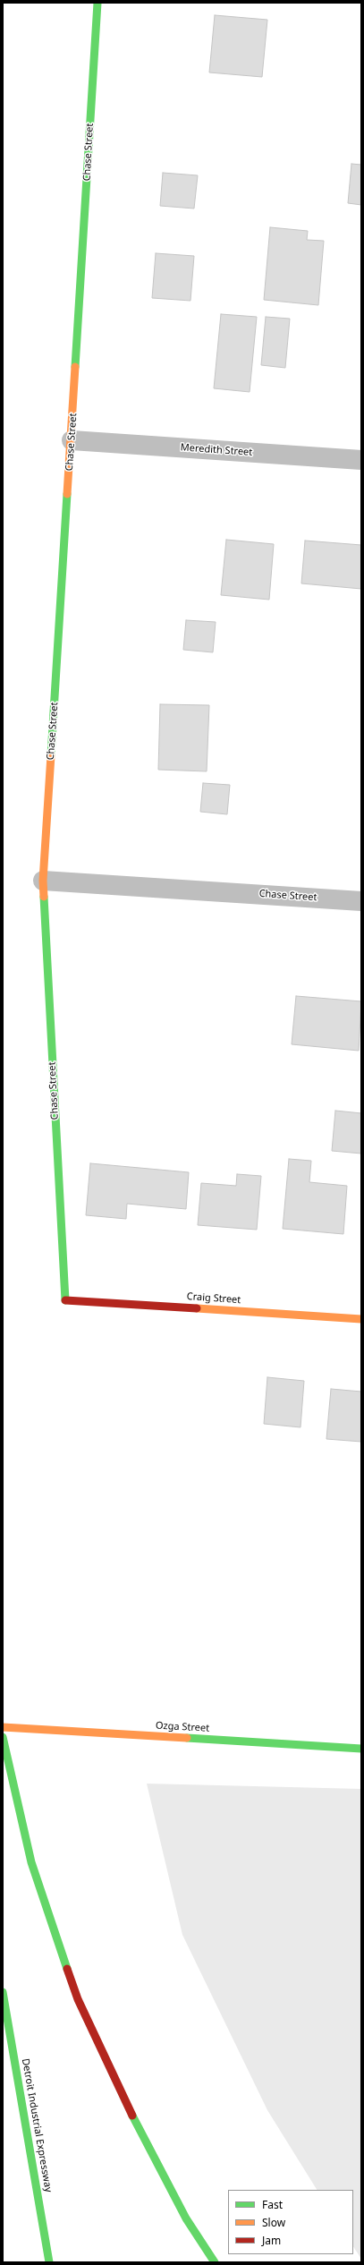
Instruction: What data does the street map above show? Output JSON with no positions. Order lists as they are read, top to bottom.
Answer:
{
  "streets": {
    "main road": [
      "Chase Street",
      "Craig Street",
      "Ozga Street",
      "Detroit Industrial Expressway"
    ],
    "street": ["Meredith Street"]
  },
  "crossings": [
    ["Chase Street", "Meredith Street"],
    ["Chase Street", "Craig Street"]
  ],
  "legend": ["Fast", "Slow", "Jam"]
}
